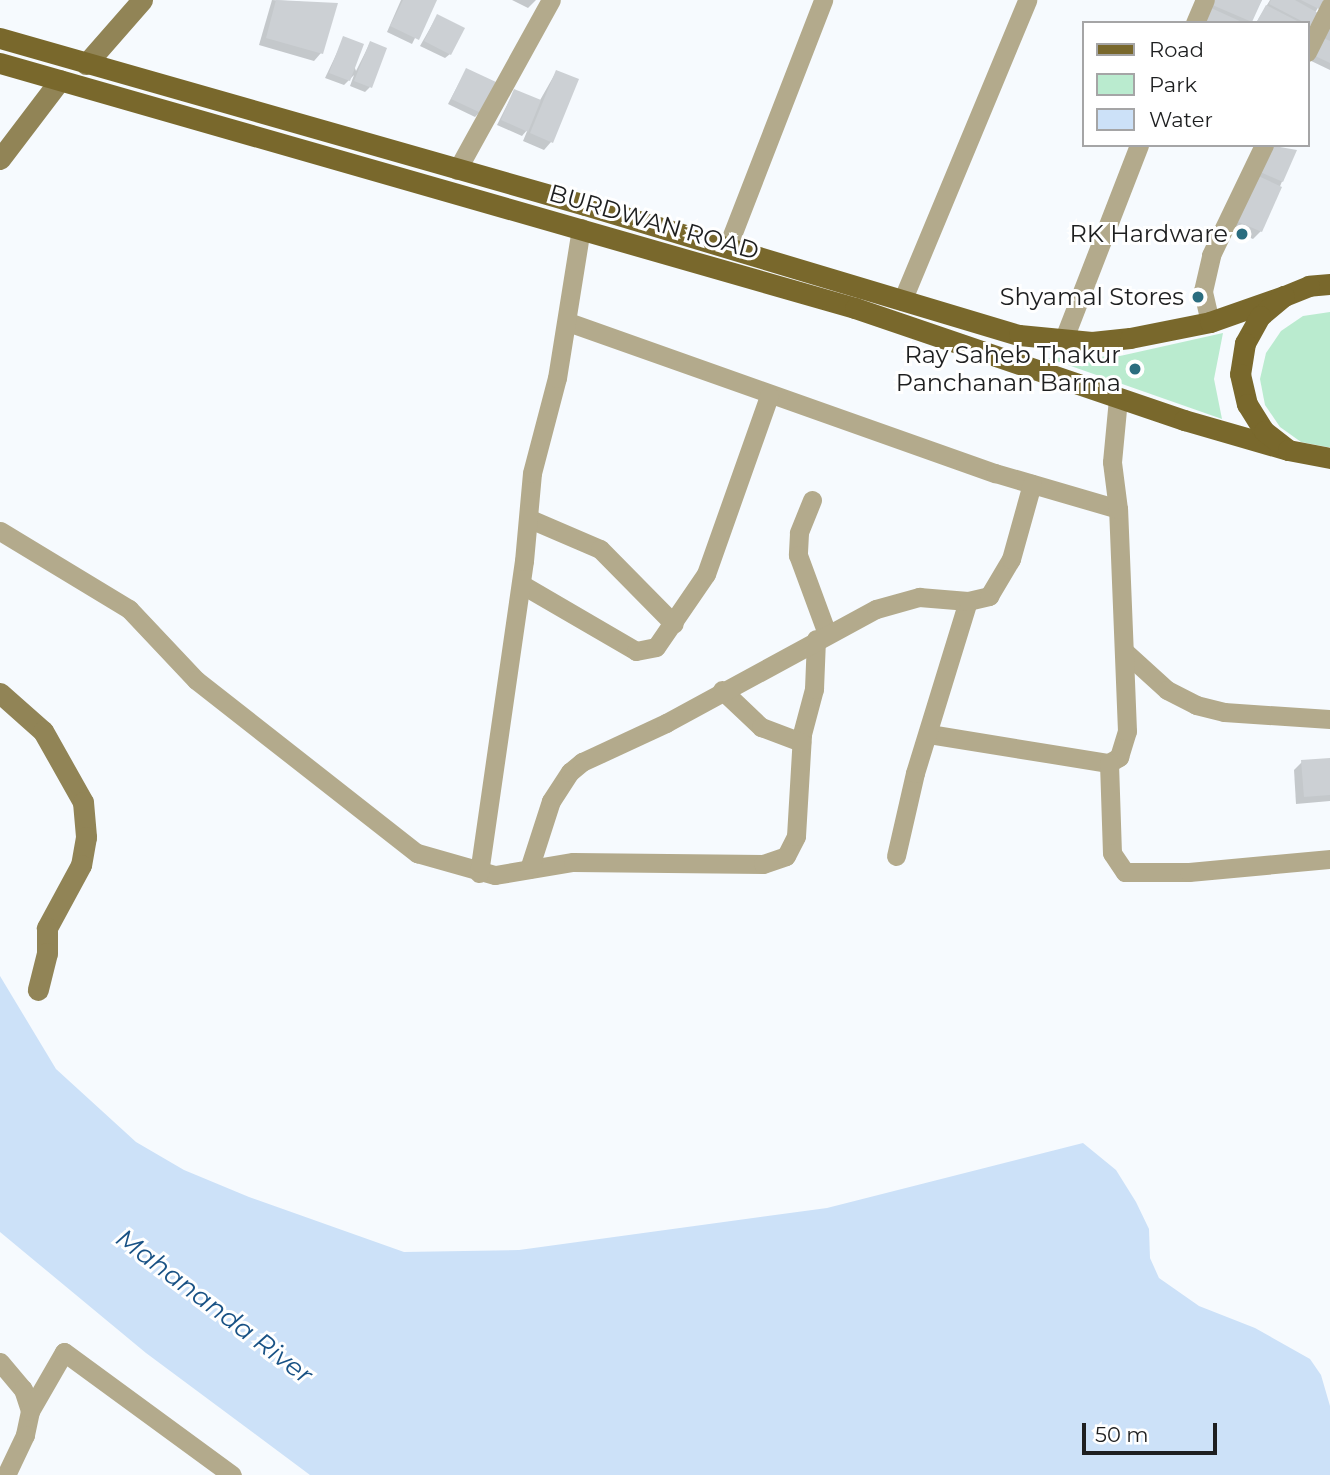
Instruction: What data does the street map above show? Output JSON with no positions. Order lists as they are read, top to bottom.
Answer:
{
  "streets": {
    "main road": ["BURDWAN ROAD"]
  },
  "water": ["Mahananda River"],
  "places": ["RK Hardware", "Shyamal Stores", "Ray Saheb Thakur Panchanan Barma"],
  "legend": ["Road", "Park", "Water"],
  "scale_bar": "50 m"
}
